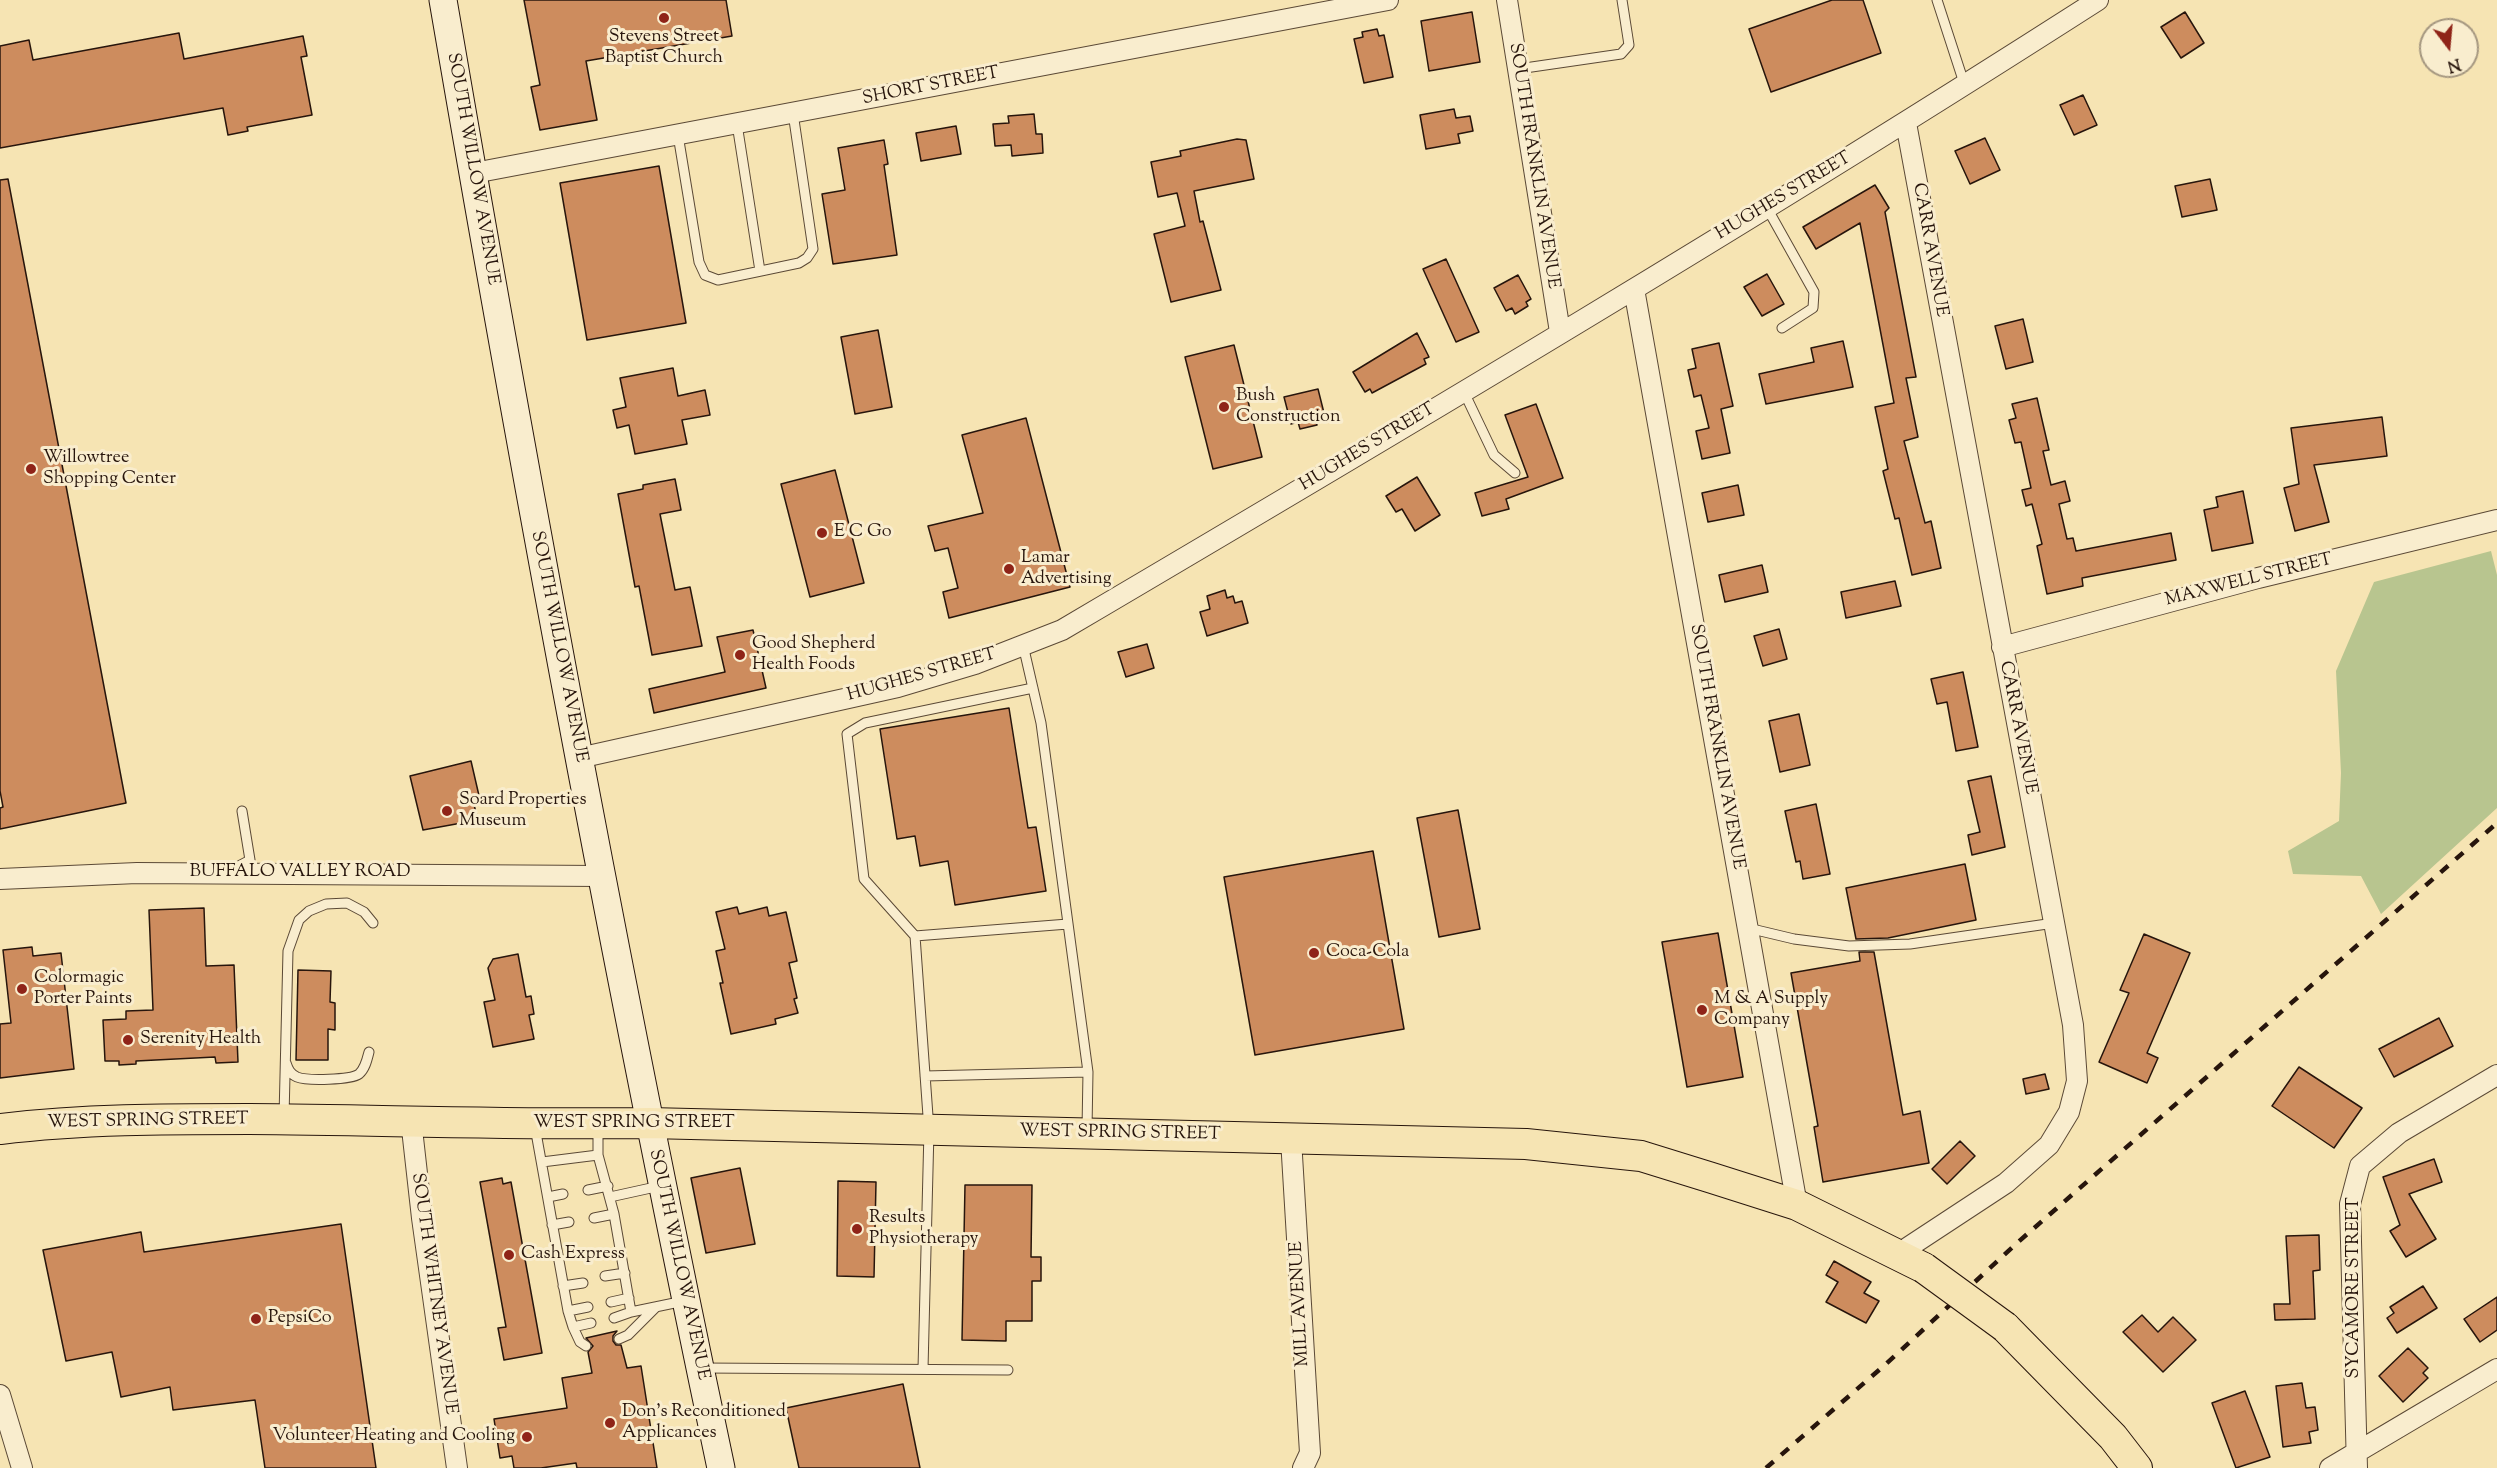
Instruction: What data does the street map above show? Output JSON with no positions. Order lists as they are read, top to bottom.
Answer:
{
  "streets": {
    "main road": ["SOUTH WILLOW AVENUE", "WEST SPRING STREET"],
    "street": [
      "SHORT STREET",
      "SOUTH FRANKLIN AVENUE",
      "HUGHES STREET",
      "CARR AVENUE",
      "MAXWELL STREET",
      "BUFFALO VALLEY ROAD",
      "SYCAMORE STREET",
      "SOUTH WHITNEY AVENUE",
      "MILL AVENUE"
    ]
  },
  "crossings": [
    ["SHORT STREET", "SOUTH WILLOW AVENUE"],
    ["SOUTH FRANKLIN AVENUE", "HUGHES STREET"],
    ["SOUTH FRANKLIN AVENUE", "WEST SPRING STREET"],
    ["SOUTH WILLOW AVENUE", "HUGHES STREET"],
    ["SOUTH WILLOW AVENUE", "BUFFALO VALLEY ROAD"],
    ["SOUTH WILLOW AVENUE", "WEST SPRING STREET"],
    ["HUGHES STREET", "CARR AVENUE"],
    ["CARR AVENUE", "MAXWELL STREET"],
    ["CARR AVENUE", "WEST SPRING STREET"],
    ["WEST SPRING STREET", "SOUTH WHITNEY AVENUE"],
    ["WEST SPRING STREET", "MILL AVENUE"]
  ],
  "places": [
    "Stevens Street Baptist Church",
    "Bush Construction",
    "Willowtree Shopping Center",
    "E C Go",
    "Lamar Advertising",
    "Good Shepherd Health Foods",
    "Soard Properties Museum",
    "Coca-Cola",
    "Colormagic Porter Paints",
    "M & A Supply Company",
    "Serenity Health",
    "Results Physiotherapy",
    "Cash Express",
    "PepsiCo",
    "Don's Reconditioned Applicances",
    "Volunteer Heating and Cooling"
  ],
  "north": "bottom"
}
